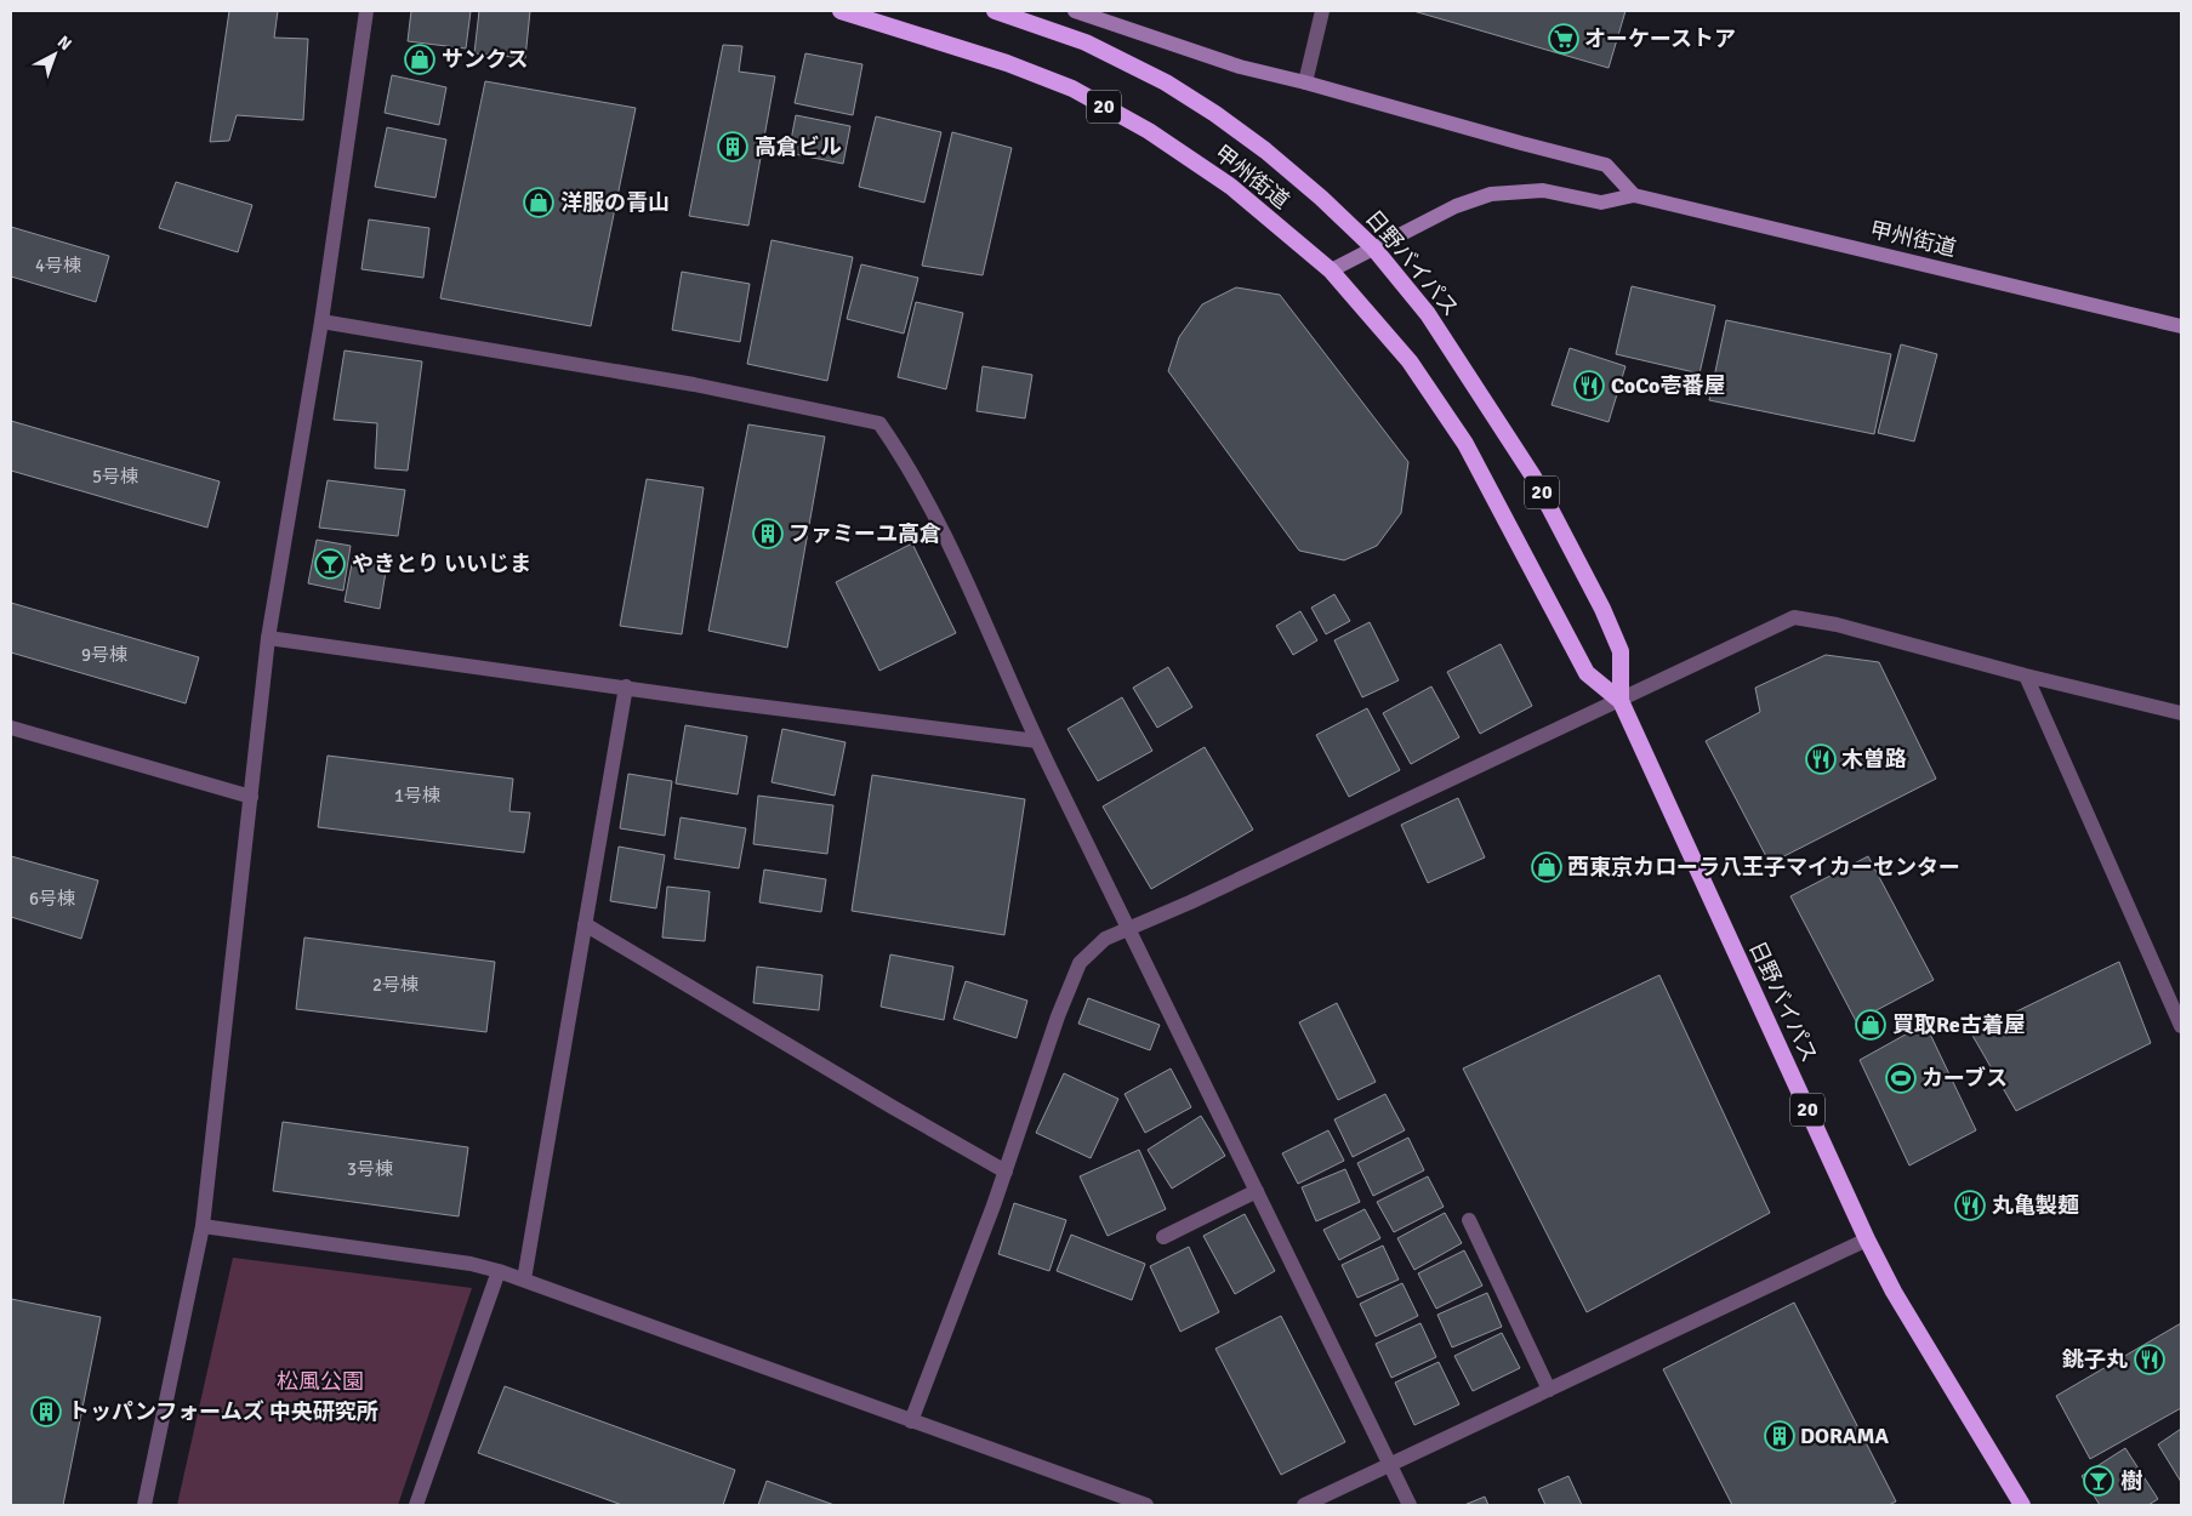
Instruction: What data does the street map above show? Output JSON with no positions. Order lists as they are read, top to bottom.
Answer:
{
  "streets": {
    "highway": ["20", "甲州街道", "日野バイパス"]
  },
  "crossings": [
    ["甲州街道", "日野バイパス"]
  ],
  "parks": ["松風公園"],
  "places": {
    "supermarket": ["オーケーストア"],
    "shop": [
      "サンクス",
      "洋服の青山",
      "西東京カローラ八王子マイカーセンター",
      "買取Re古着屋"
    ],
    "building": [
      "高倉ビル",
      "ファミーユ高倉",
      "トッパンフォームズ 中央研究所",
      "DORAMA"
    ],
    "restaurant": [
      "CoCo壱番屋",
      "木曽路",
      "丸亀製麺",
      "銚子丸"
    ],
    "bar": ["やきとり いいじま", "樹"],
    "sports": ["カーブス"]
  },
  "house_numbers": [
    "4号棟",
    "5号棟",
    "9号棟",
    "1号棟",
    "6号棟",
    "2号棟",
    "3号棟"
  ],
  "north": "top right"
}
